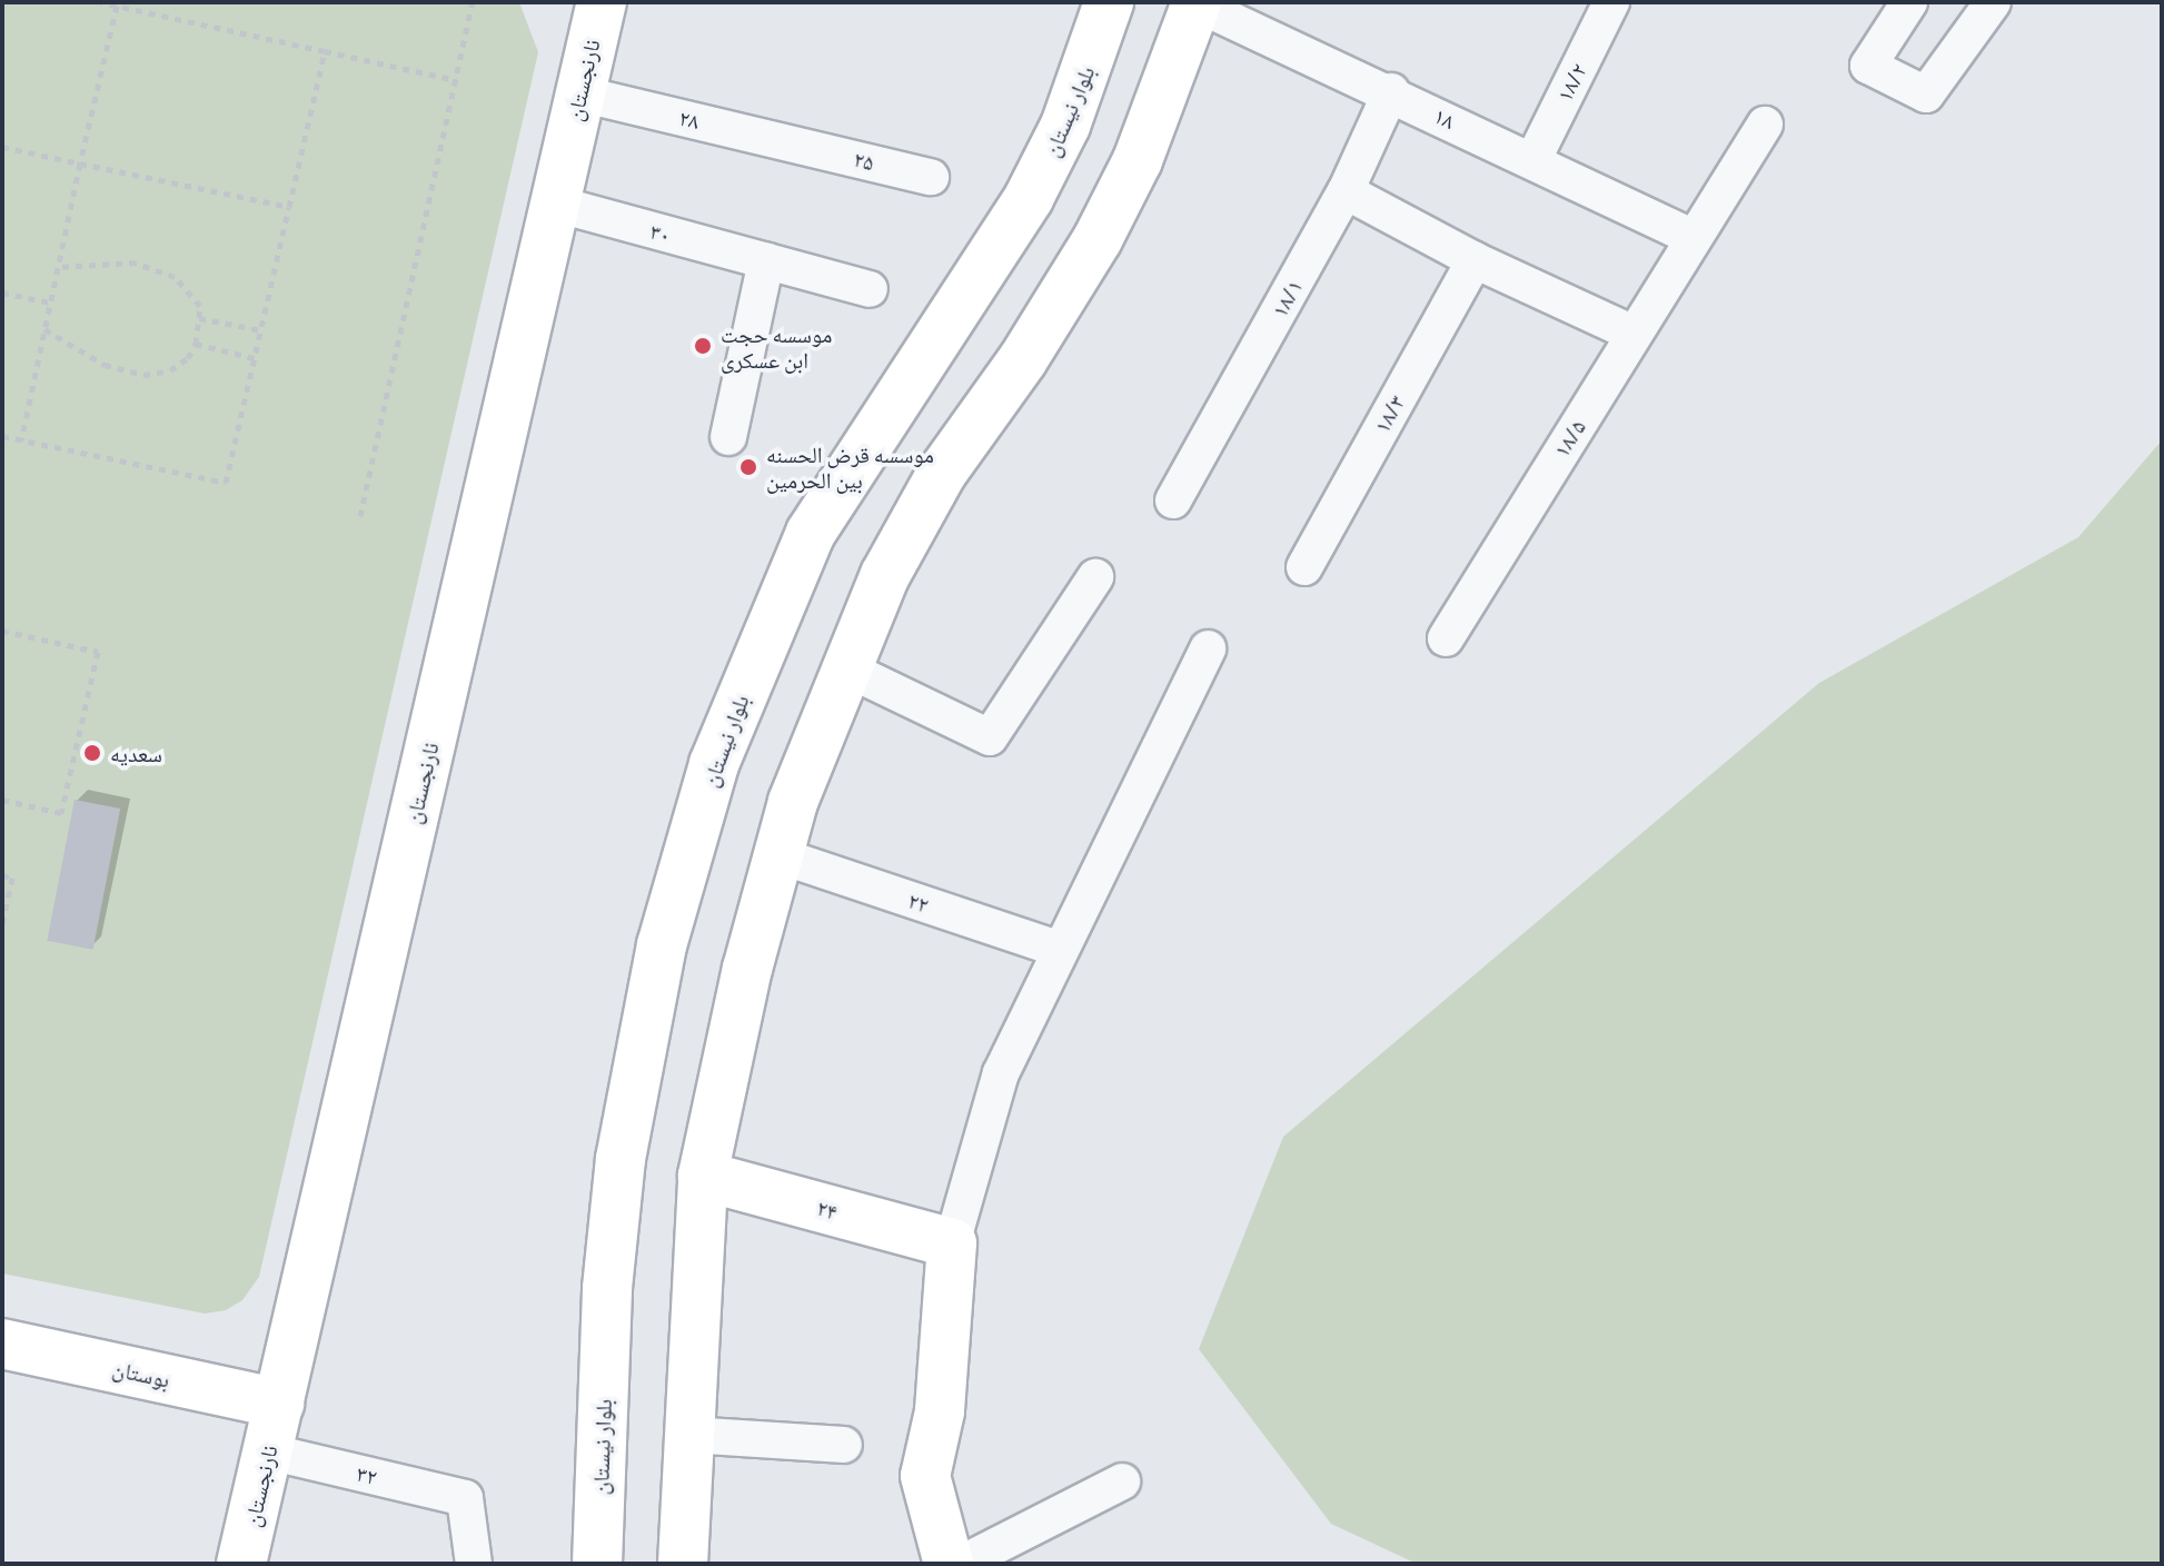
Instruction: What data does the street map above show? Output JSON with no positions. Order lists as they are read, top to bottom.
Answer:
{
  "streets": {
    "main road": [
      "نارنجستان",
      "بلوار نیستان",
      "۲۴",
      "بوستان"
    ],
    "street": [
      "۱۸/۲",
      "۱۸",
      "۲۸",
      "۲۵",
      "۳۰",
      "۱۸/۱",
      "۱۸/۳",
      "۱۸/۵",
      "۲۲",
      "۳۲"
    ]
  },
  "crossings": [
    ["نارنجستان", "۲۸"],
    ["نارنجستان", "۳۰"],
    ["نارنجستان", "بوستان"],
    ["نارنجستان", "۳۲"],
    ["۱۸/۲", "۱۸"],
    ["۱۸", "۱۸/۱"],
    ["۱۸", "۱۸/۵"],
    ["۲۸", "۲۵"]
  ],
  "places": ["موسسه حجت ابن عسکری", "موسسه قرض الحسنه بین الحرمین", "سعدیه"]
}
